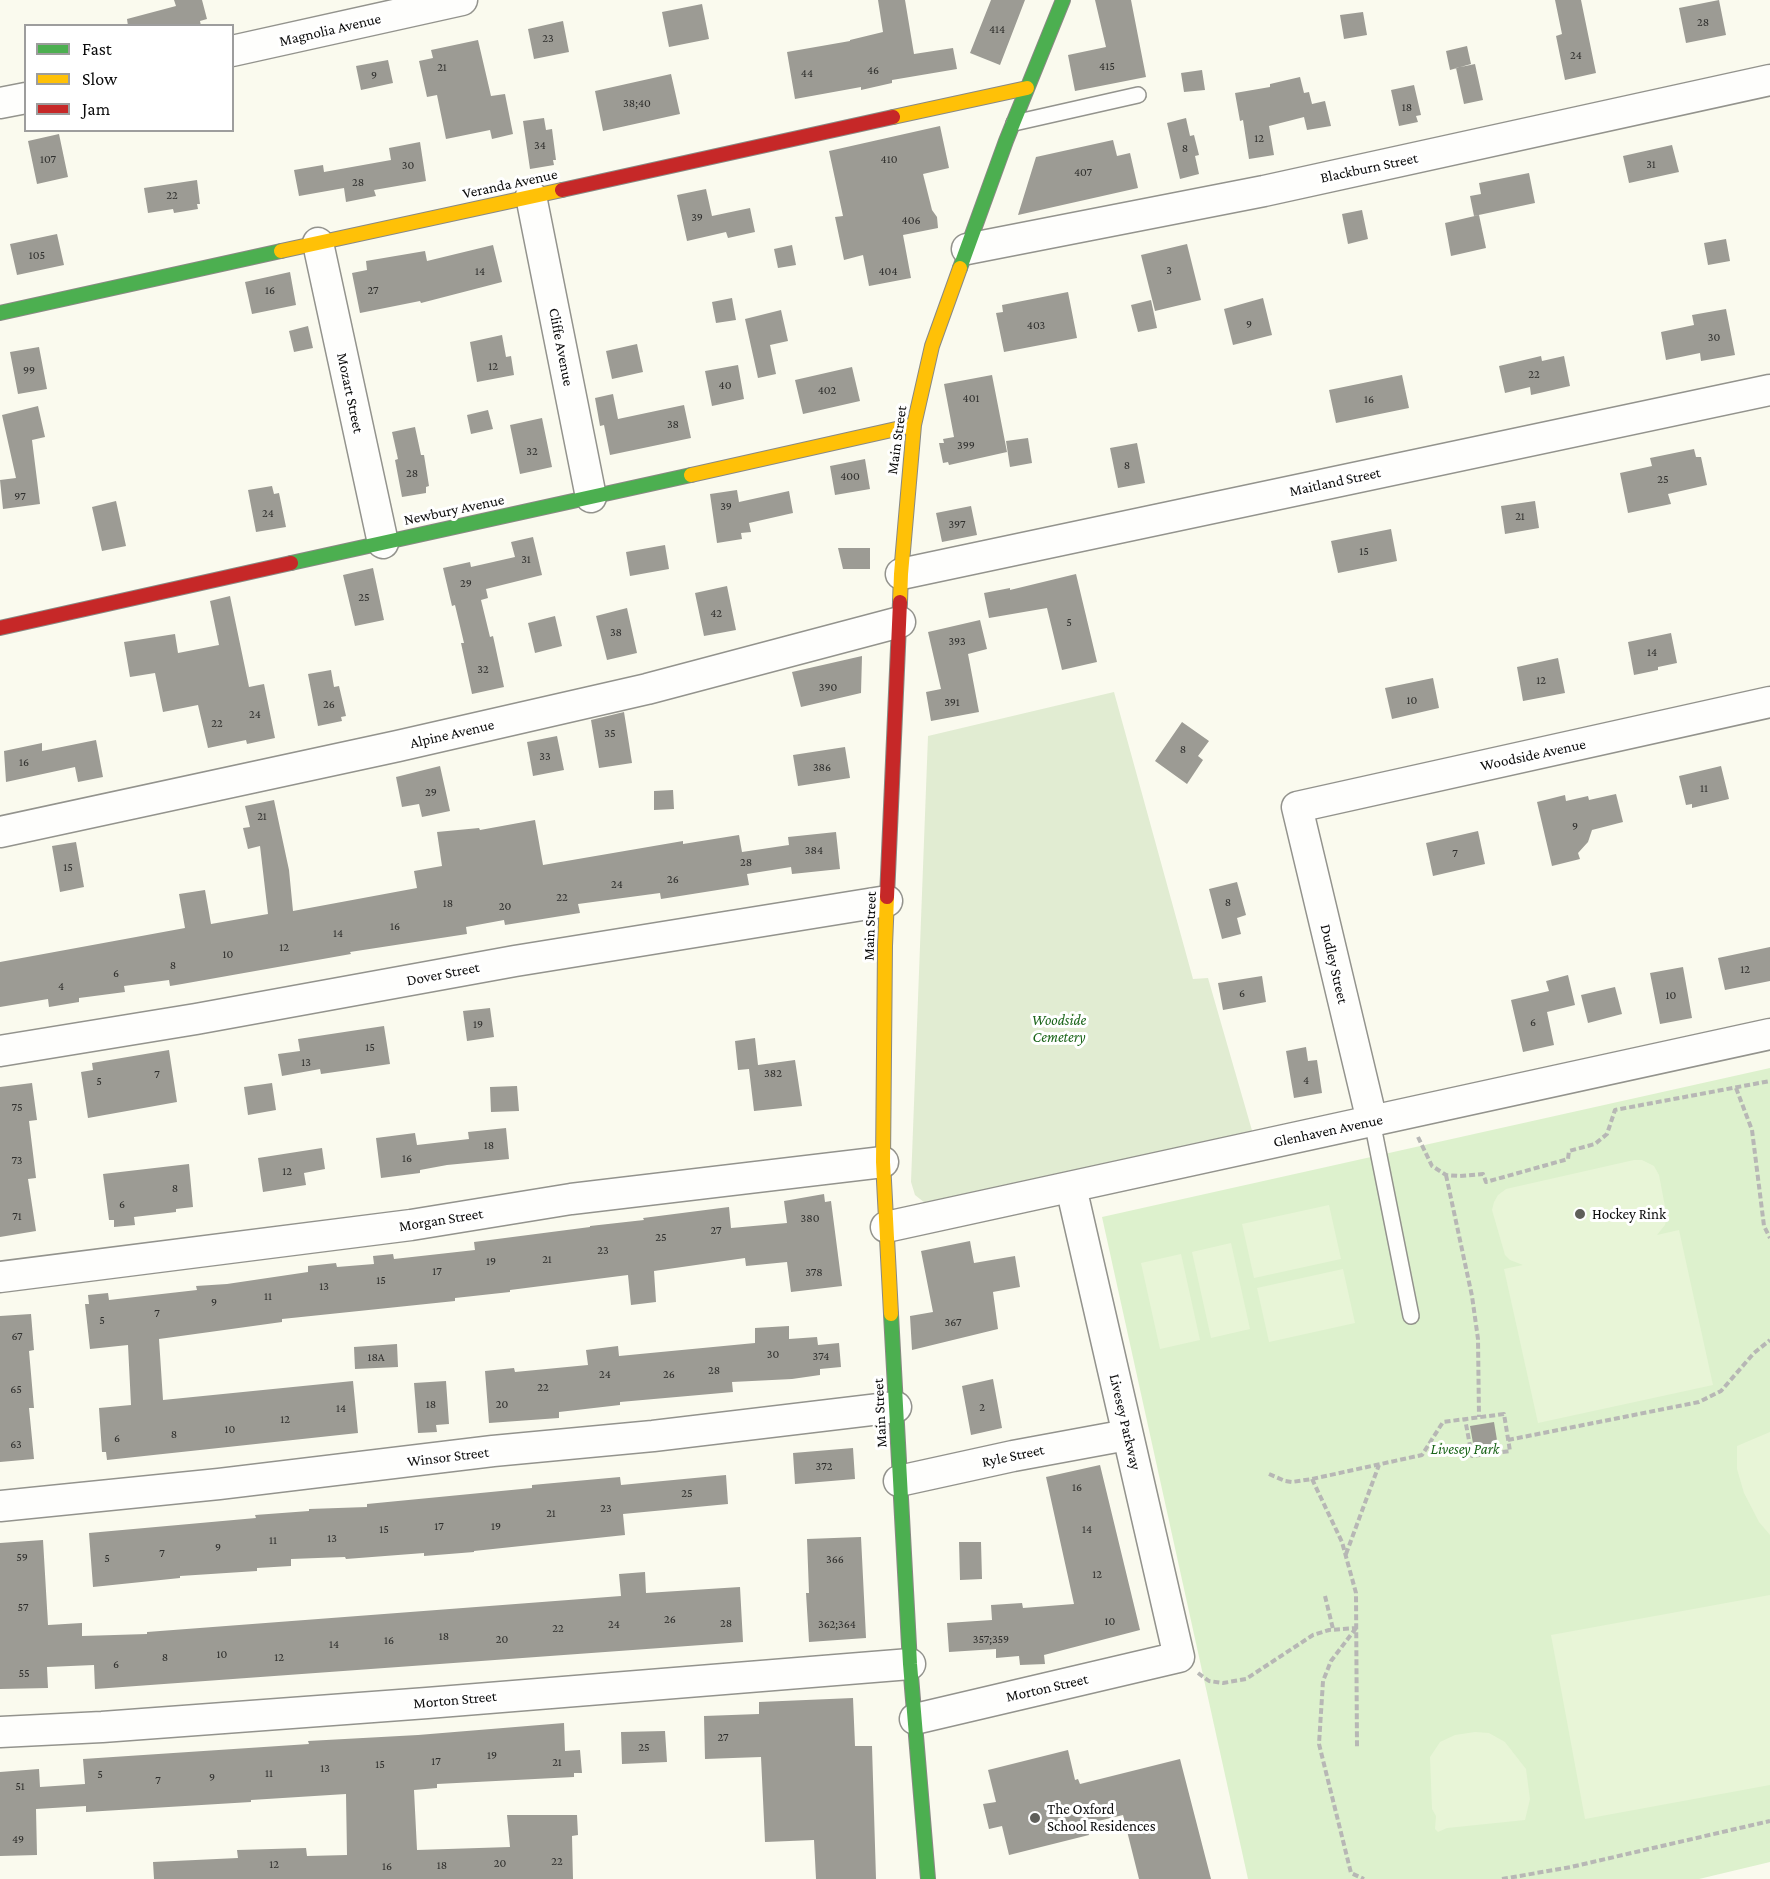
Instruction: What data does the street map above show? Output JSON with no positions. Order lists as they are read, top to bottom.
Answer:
{
  "streets": {
    "street": [
      "Magnolia Avenue",
      "Blackburn Street",
      "Veranda Avenue",
      "Cliffe Avenue",
      "Mozart Street",
      "Main Street",
      "Maitland Street",
      "Newbury Avenue",
      "Alpine Avenue",
      "Woodside Avenue",
      "Dudley Street",
      "Dover Street",
      "Glenhaven Avenue",
      "Morgan Street",
      "Livesey Parkway",
      "Ryle Street",
      "Winsor Street",
      "Morton Street"
    ]
  },
  "crossings": [
    ["Blackburn Street", "Main Street"],
    ["Veranda Avenue", "Cliffe Avenue"],
    ["Veranda Avenue", "Mozart Street"],
    ["Veranda Avenue", "Main Street"],
    ["Cliffe Avenue", "Newbury Avenue"],
    ["Mozart Street", "Newbury Avenue"],
    ["Main Street", "Maitland Street"],
    ["Main Street", "Newbury Avenue"],
    ["Main Street", "Alpine Avenue"],
    ["Main Street", "Dover Street"],
    ["Main Street", "Glenhaven Avenue"],
    ["Main Street", "Morgan Street"],
    ["Main Street", "Ryle Street"],
    ["Main Street", "Winsor Street"],
    ["Main Street", "Morton Street"],
    ["Woodside Avenue", "Dudley Street"],
    ["Dudley Street", "Glenhaven Avenue"],
    ["Glenhaven Avenue", "Livesey Parkway"],
    ["Livesey Parkway", "Ryle Street"],
    ["Livesey Parkway", "Morton Street"]
  ],
  "parks": ["Woodside Cemetery", "Livesey Park"],
  "places": ["Hockey Rink", "The Oxford School Residences"],
  "house_numbers": [
    "28",
    "414",
    "23",
    "24",
    "415",
    "21",
    "46",
    "44",
    "9",
    "38;40",
    "18",
    "12",
    "34",
    "8",
    "107",
    "410",
    "31",
    "30",
    "407",
    "28",
    "22",
    "39",
    "406",
    "105",
    "3",
    "14",
    "404",
    "16",
    "27",
    "9",
    "403",
    "30",
    "12",
    "99",
    "22",
    "40",
    "402",
    "401",
    "16",
    "38",
    "399",
    "32",
    "8",
    "28",
    "400",
    "25",
    "97",
    "39",
    "24",
    "21",
    "397",
    "15",
    "31",
    "29",
    "25",
    "42",
    "5",
    "38",
    "393",
    "14",
    "32",
    "12",
    "390",
    "10",
    "391",
    "26",
    "24",
    "22",
    "35",
    "8",
    "33",
    "16",
    "386",
    "11",
    "29",
    "21",
    "9",
    "384",
    "7",
    "28",
    "15",
    "26",
    "24",
    "22",
    "8",
    "18",
    "20",
    "16",
    "14",
    "12",
    "10",
    "8",
    "12",
    "6",
    "4",
    "6",
    "10",
    "6",
    "19",
    "15",
    "13",
    "382",
    "7",
    "4",
    "5",
    "75",
    "18",
    "16",
    "73",
    "12",
    "8",
    "6",
    "71",
    "380",
    "27",
    "25",
    "23",
    "21",
    "19",
    "17",
    "378",
    "15",
    "13",
    "11",
    "9",
    "7",
    "5",
    "367",
    "67",
    "30",
    "374",
    "18A",
    "28",
    "24",
    "26",
    "22",
    "65",
    "18",
    "20",
    "2",
    "14",
    "12",
    "10",
    "8",
    "6",
    "63",
    "372",
    "16",
    "25",
    "23",
    "21",
    "17",
    "19",
    "15",
    "14",
    "13",
    "11",
    "9",
    "7",
    "59",
    "5",
    "366",
    "12",
    "57",
    "26",
    "10",
    "28",
    "24",
    "362;364",
    "22",
    "18",
    "20",
    "357;359",
    "16",
    "14",
    "10",
    "8",
    "12",
    "6",
    "55",
    "27",
    "25",
    "19",
    "17",
    "21",
    "15",
    "13",
    "11",
    "5",
    "9",
    "7",
    "51",
    "49",
    "22",
    "20",
    "12",
    "18",
    "16"
  ],
  "legend": ["Fast", "Slow", "Jam"]
}
